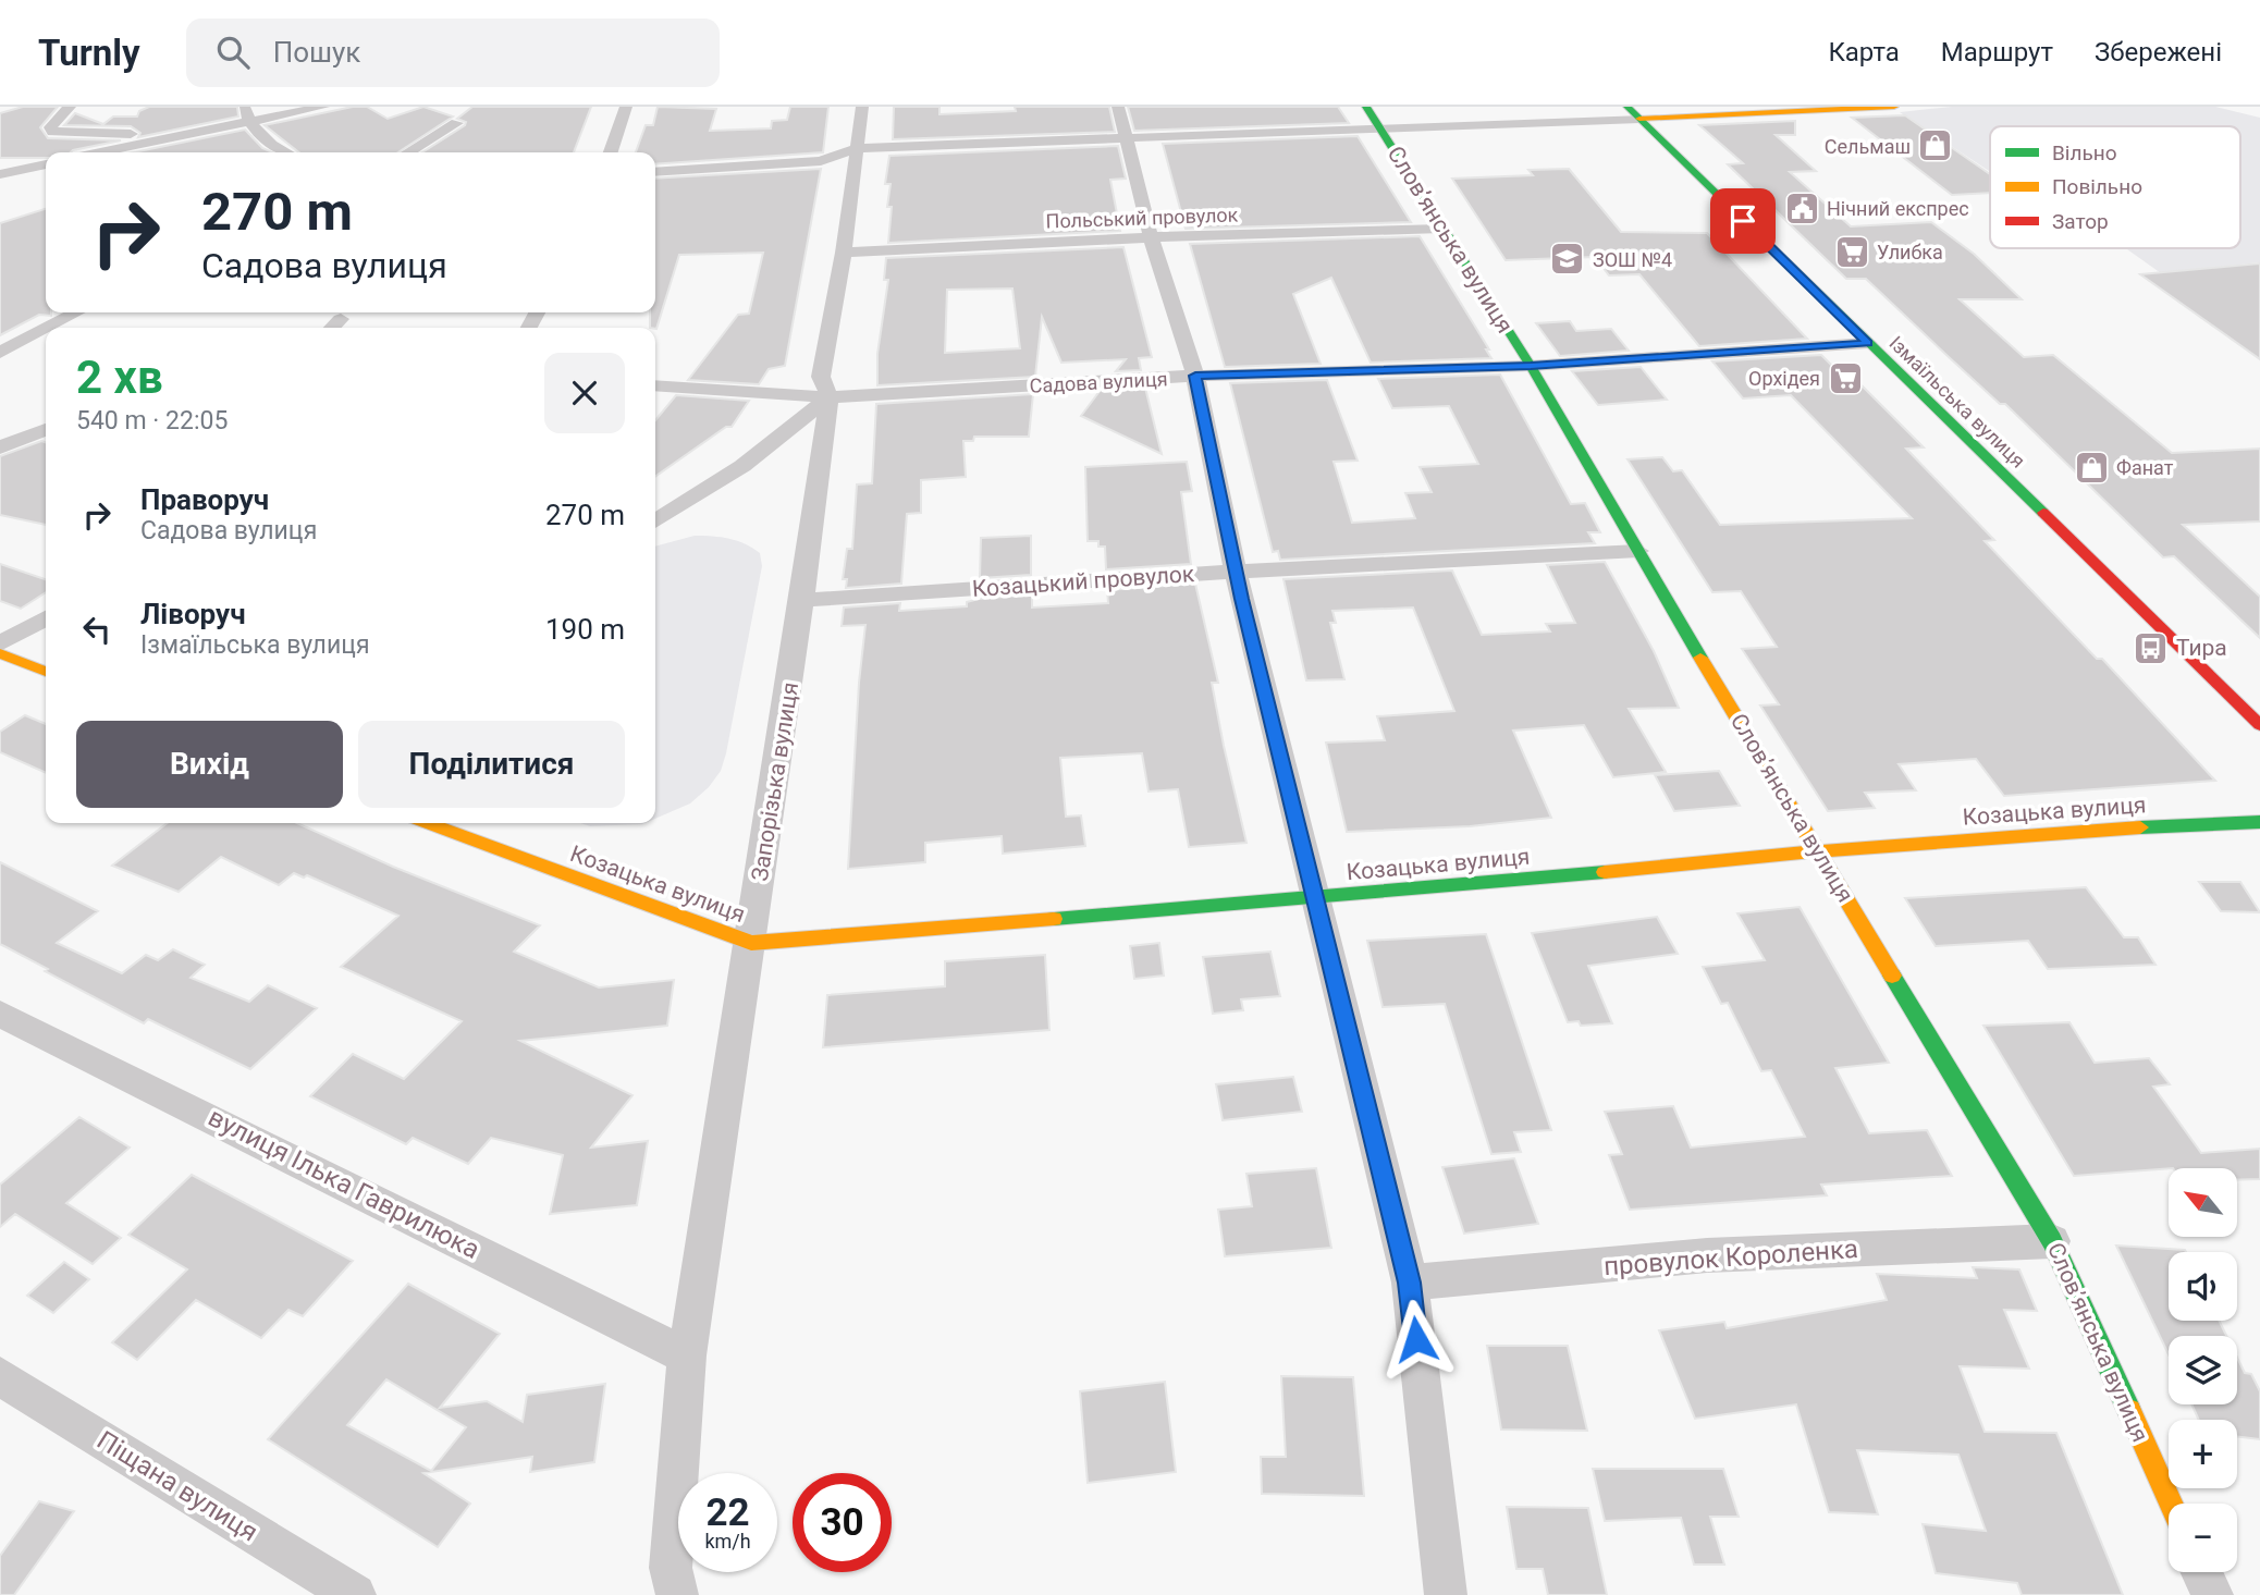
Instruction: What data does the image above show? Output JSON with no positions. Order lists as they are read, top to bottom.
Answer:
{
  "streets": {
    "street": [
      "Польський провулок",
      "Словʼянська вулиця",
      "Садова вулиця",
      "Ізмаїльська вулиця",
      "Козацький провулок",
      "Запорізька вулиця",
      "Козацька вулиця",
      "вулиця Ілька Гаврилюка",
      "провулок Короленка",
      "Піщана вулиця"
    ]
  },
  "crossings": [
    ["Польський провулок", "Словʼянська вулиця"],
    ["Польський провулок", "Запорізька вулиця"],
    ["Словʼянська вулиця", "Садова вулиця"],
    ["Словʼянська вулиця", "Козацький провулок"],
    ["Словʼянська вулиця", "Козацька вулиця"],
    ["Словʼянська вулиця", "провулок Короленка"],
    ["Садова вулиця", "Ізмаїльська вулиця"],
    ["Садова вулиця", "Запорізька вулиця"],
    ["Козацький провулок", "Запорізька вулиця"],
    ["Запорізька вулиця", "Козацька вулиця"],
    ["Запорізька вулиця", "вулиця Ілька Гаврилюка"]
  ],
  "places": {
    "shop": ["Сельмаш", "Фанат"],
    "public building": ["Нічний експрес"],
    "supermarket": ["Улибка", "Орхідея"],
    "school or university": ["ЗОШ №4"],
    "bus stop": ["Тира"]
  },
  "legend": ["Вільно", "Повільно", "Затор"],
  "north": "top left",
  "page": {
    "header": "Turnly",
    "search": "Пошук",
    "nav": ["Карта", "Маршрут", "Збережені"],
    "turn": ["270 m", "Садова вулиця"],
    "heading": ["2 хв", "540 m · 22:05"],
    "list": [
      {
        "name": "Праворуч",
        "note": "Садова вулиця",
        "value": "270 m"
      },
      {
        "name": "Ліворуч",
        "note": "Ізмаїльська вулиця",
        "value": "190 m"
      }
    ],
    "buttons": ["Вихід", "Поділитися"],
    "map_buttons": ["+", "−"],
    "speed": "22 km/h",
    "limit": "30"
  }
}
